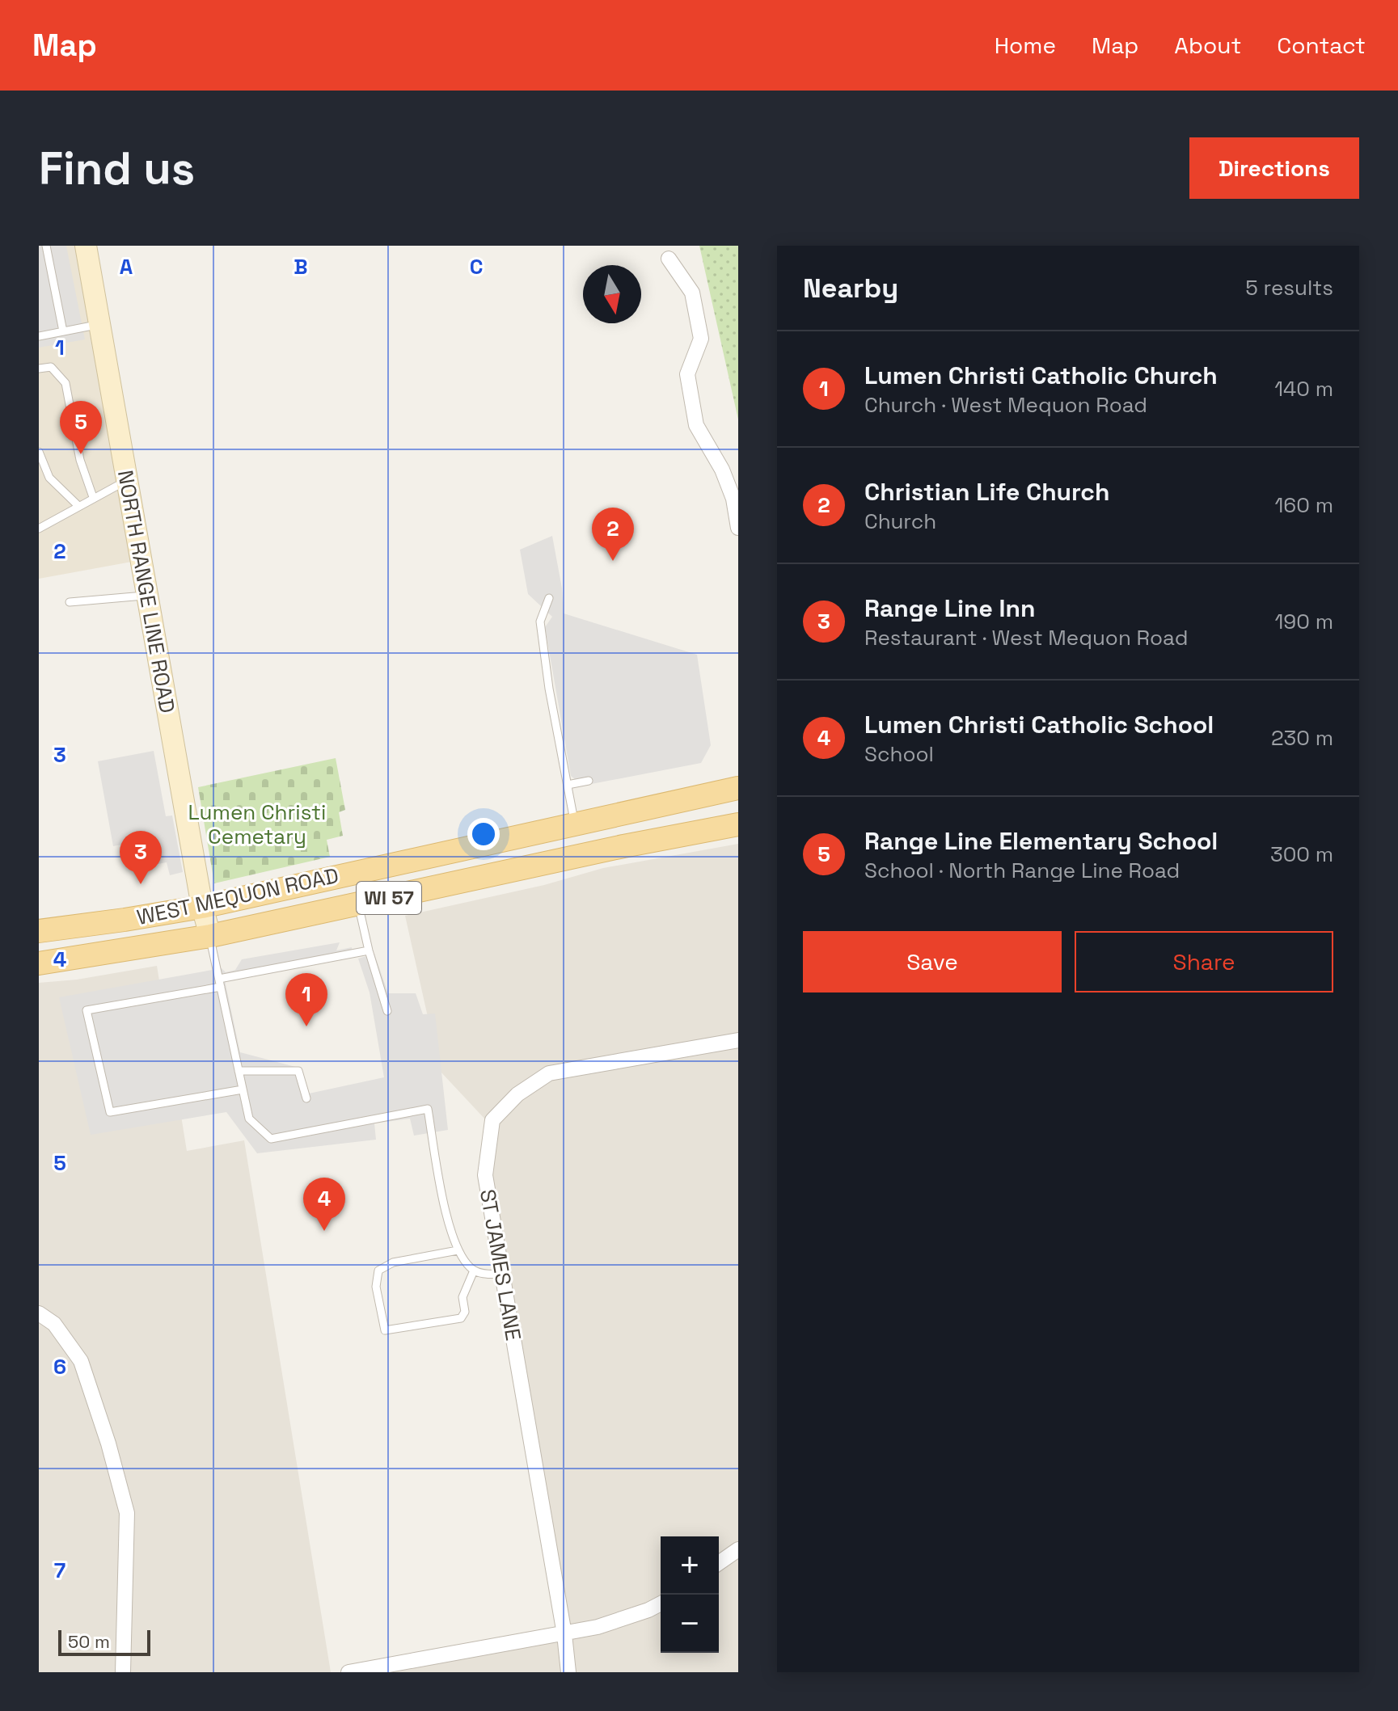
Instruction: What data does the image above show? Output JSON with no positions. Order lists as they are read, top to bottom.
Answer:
{
  "streets": {
    "main road": ["WEST MEQUON ROAD", "WI 57"],
    "street": ["NORTH RANGE LINE ROAD", "ST JAMES LANE"]
  },
  "crossings": [
    ["NORTH RANGE LINE ROAD", "WEST MEQUON ROAD"]
  ],
  "parks": ["Lumen Christi Cemetary"],
  "scale_bar": "50 m",
  "north": "bottom",
  "page": {
    "header": "Map",
    "nav": [
      "Home",
      "Map",
      "About",
      "Contact"
    ],
    "buttons": [
      "Directions",
      ["Save", "Share"]
    ],
    "title": "Find us",
    "heading": ["Nearby", "5 results"],
    "list": [
      {
        "mark": "1",
        "name": "Lumen Christi Catholic Church",
        "note": "Church · West Mequon Road",
        "value": "140 m"
      },
      {
        "mark": "2",
        "name": "Christian Life Church",
        "note": "Church",
        "value": "160 m"
      },
      {
        "mark": "3",
        "name": "Range Line Inn",
        "note": "Restaurant · West Mequon Road",
        "value": "190 m"
      },
      {
        "mark": "4",
        "name": "Lumen Christi Catholic School",
        "note": "School",
        "value": "230 m"
      },
      {
        "mark": "5",
        "name": "Range Line Elementary School",
        "note": "School · North Range Line Road",
        "value": "300 m"
      }
    ],
    "pins": [
      "5",
      "2",
      "3",
      "1",
      "4"
    ],
    "map_buttons": ["+", "−"],
    "scale": "50 m"
  },
  "grid": {
    "columns": ["A", "B", "C"],
    "rows": [
      "1",
      "2",
      "3",
      "4",
      "5",
      "6",
      "7"
    ]
  }
}
